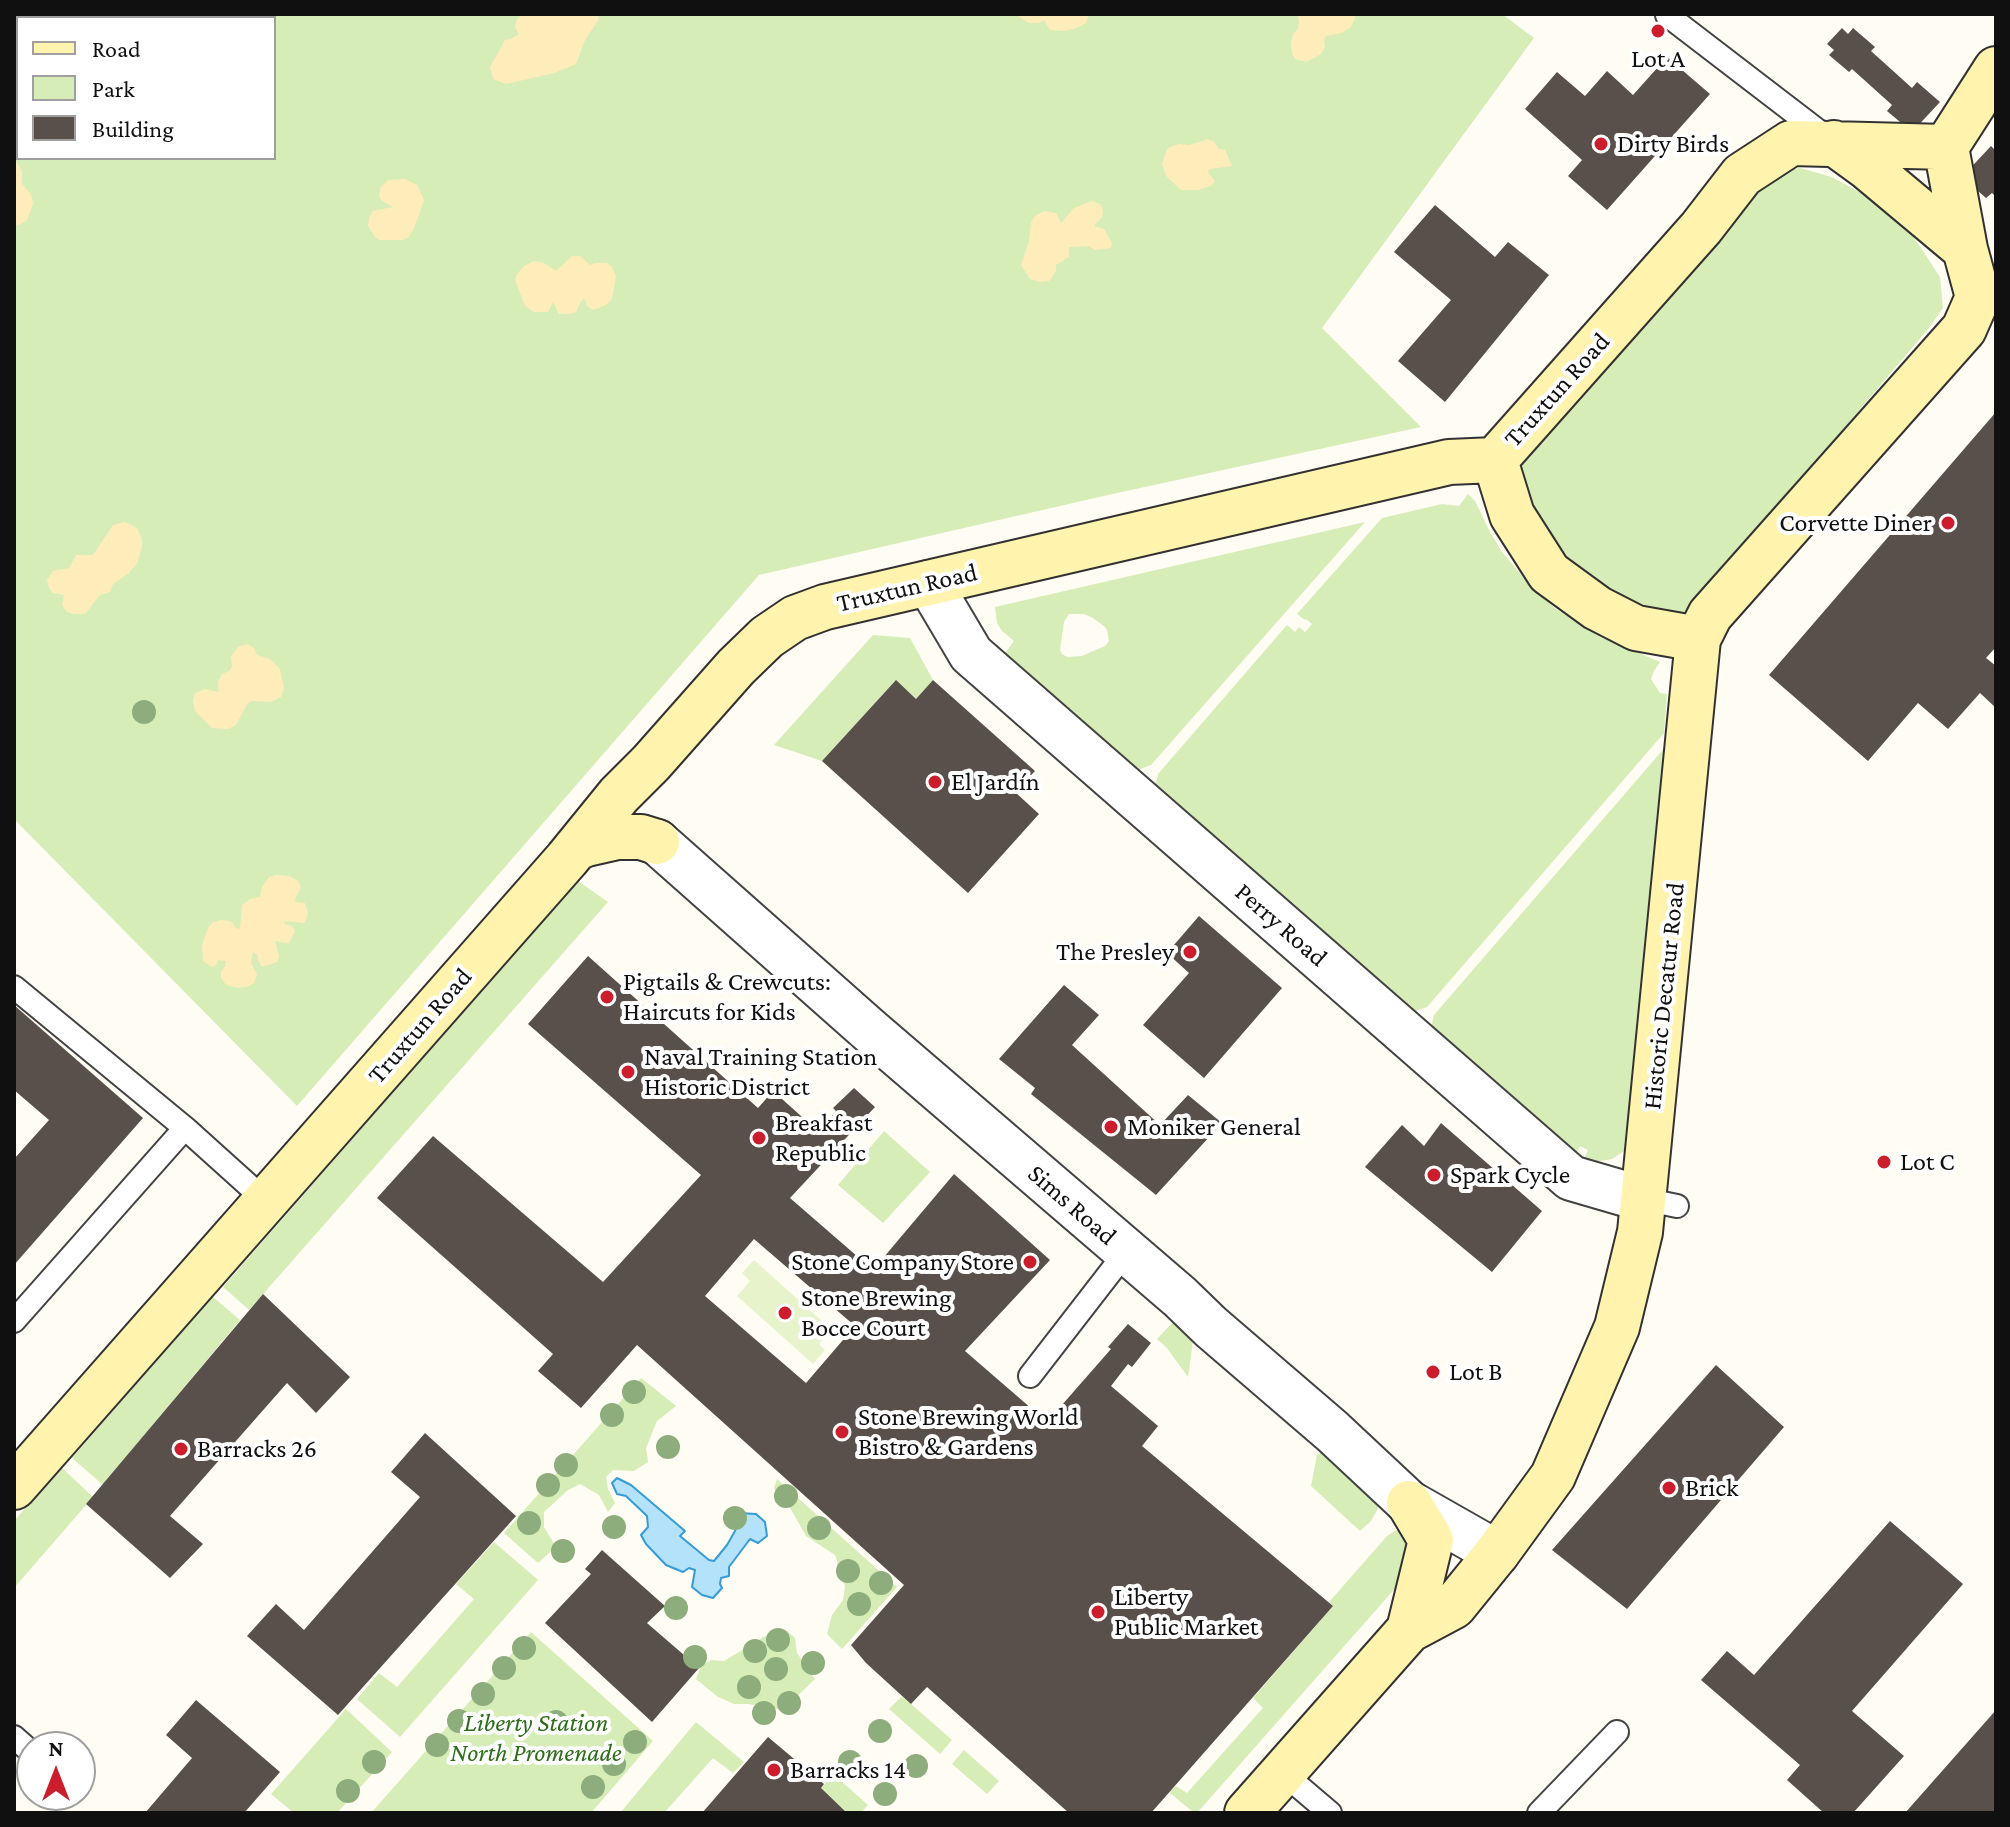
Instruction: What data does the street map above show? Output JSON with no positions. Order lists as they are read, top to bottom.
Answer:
{
  "streets": {
    "street": [
      "Truxtun Road",
      "Perry Road",
      "Historic Decatur Road",
      "Sims Road"
    ]
  },
  "crossings": [
    ["Truxtun Road", "Perry Road"],
    ["Truxtun Road", "Historic Decatur Road"],
    ["Perry Road", "Historic Decatur Road"],
    ["Historic Decatur Road", "Sims Road"]
  ],
  "parks": ["Liberty Station North Promenade"],
  "places": [
    "Lot A",
    "Dirty Birds",
    "Corvette Diner",
    "El Jardín",
    "The Presley",
    "Pigtails & Crewcuts: Haircuts for Kids",
    "Naval Training Station Historic District",
    "Moniker General",
    "Breakfast Republic",
    "Lot C",
    "Spark Cycle",
    "Stone Company Store",
    "Stone Brewing Bocce Court",
    "Lot B",
    "Stone Brewing World Bistro & Gardens",
    "Barracks 26",
    "Brick",
    "Liberty Public Market",
    "Barracks 14"
  ],
  "legend": ["Road", "Park", "Building"],
  "north": "top"
}
